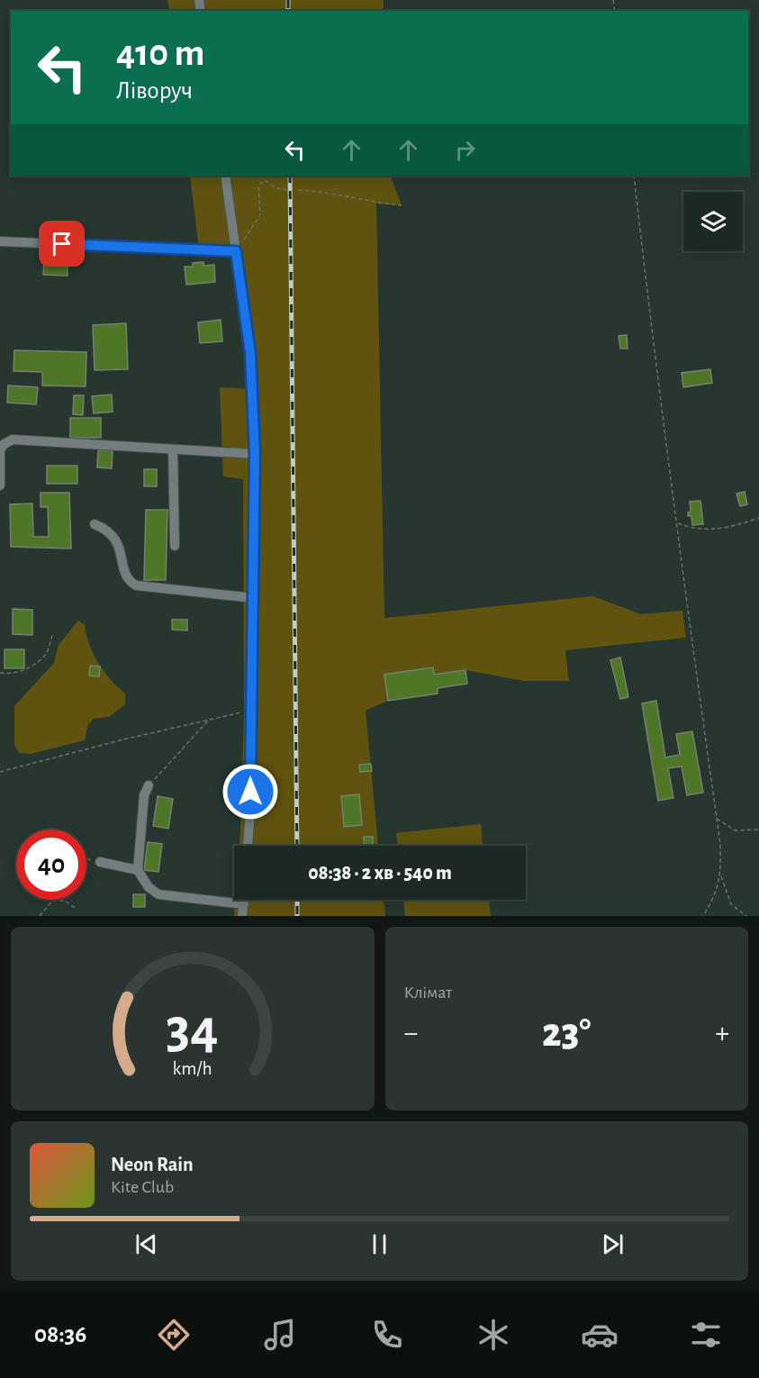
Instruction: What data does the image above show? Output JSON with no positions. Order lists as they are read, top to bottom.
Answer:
{
  "page": {
    "turn": ["410 m", "Ліворуч"],
    "limit": "40",
    "trip": "08:38 · 2 хв · 540 m",
    "tile": "Клімат",
    "heat": ["−", "23°", "+"],
    "song": ["Neon Rain", "Kite Club"],
    "tabs": "08:36",
    "gauge": ["34", "km/h"]
  }
}
